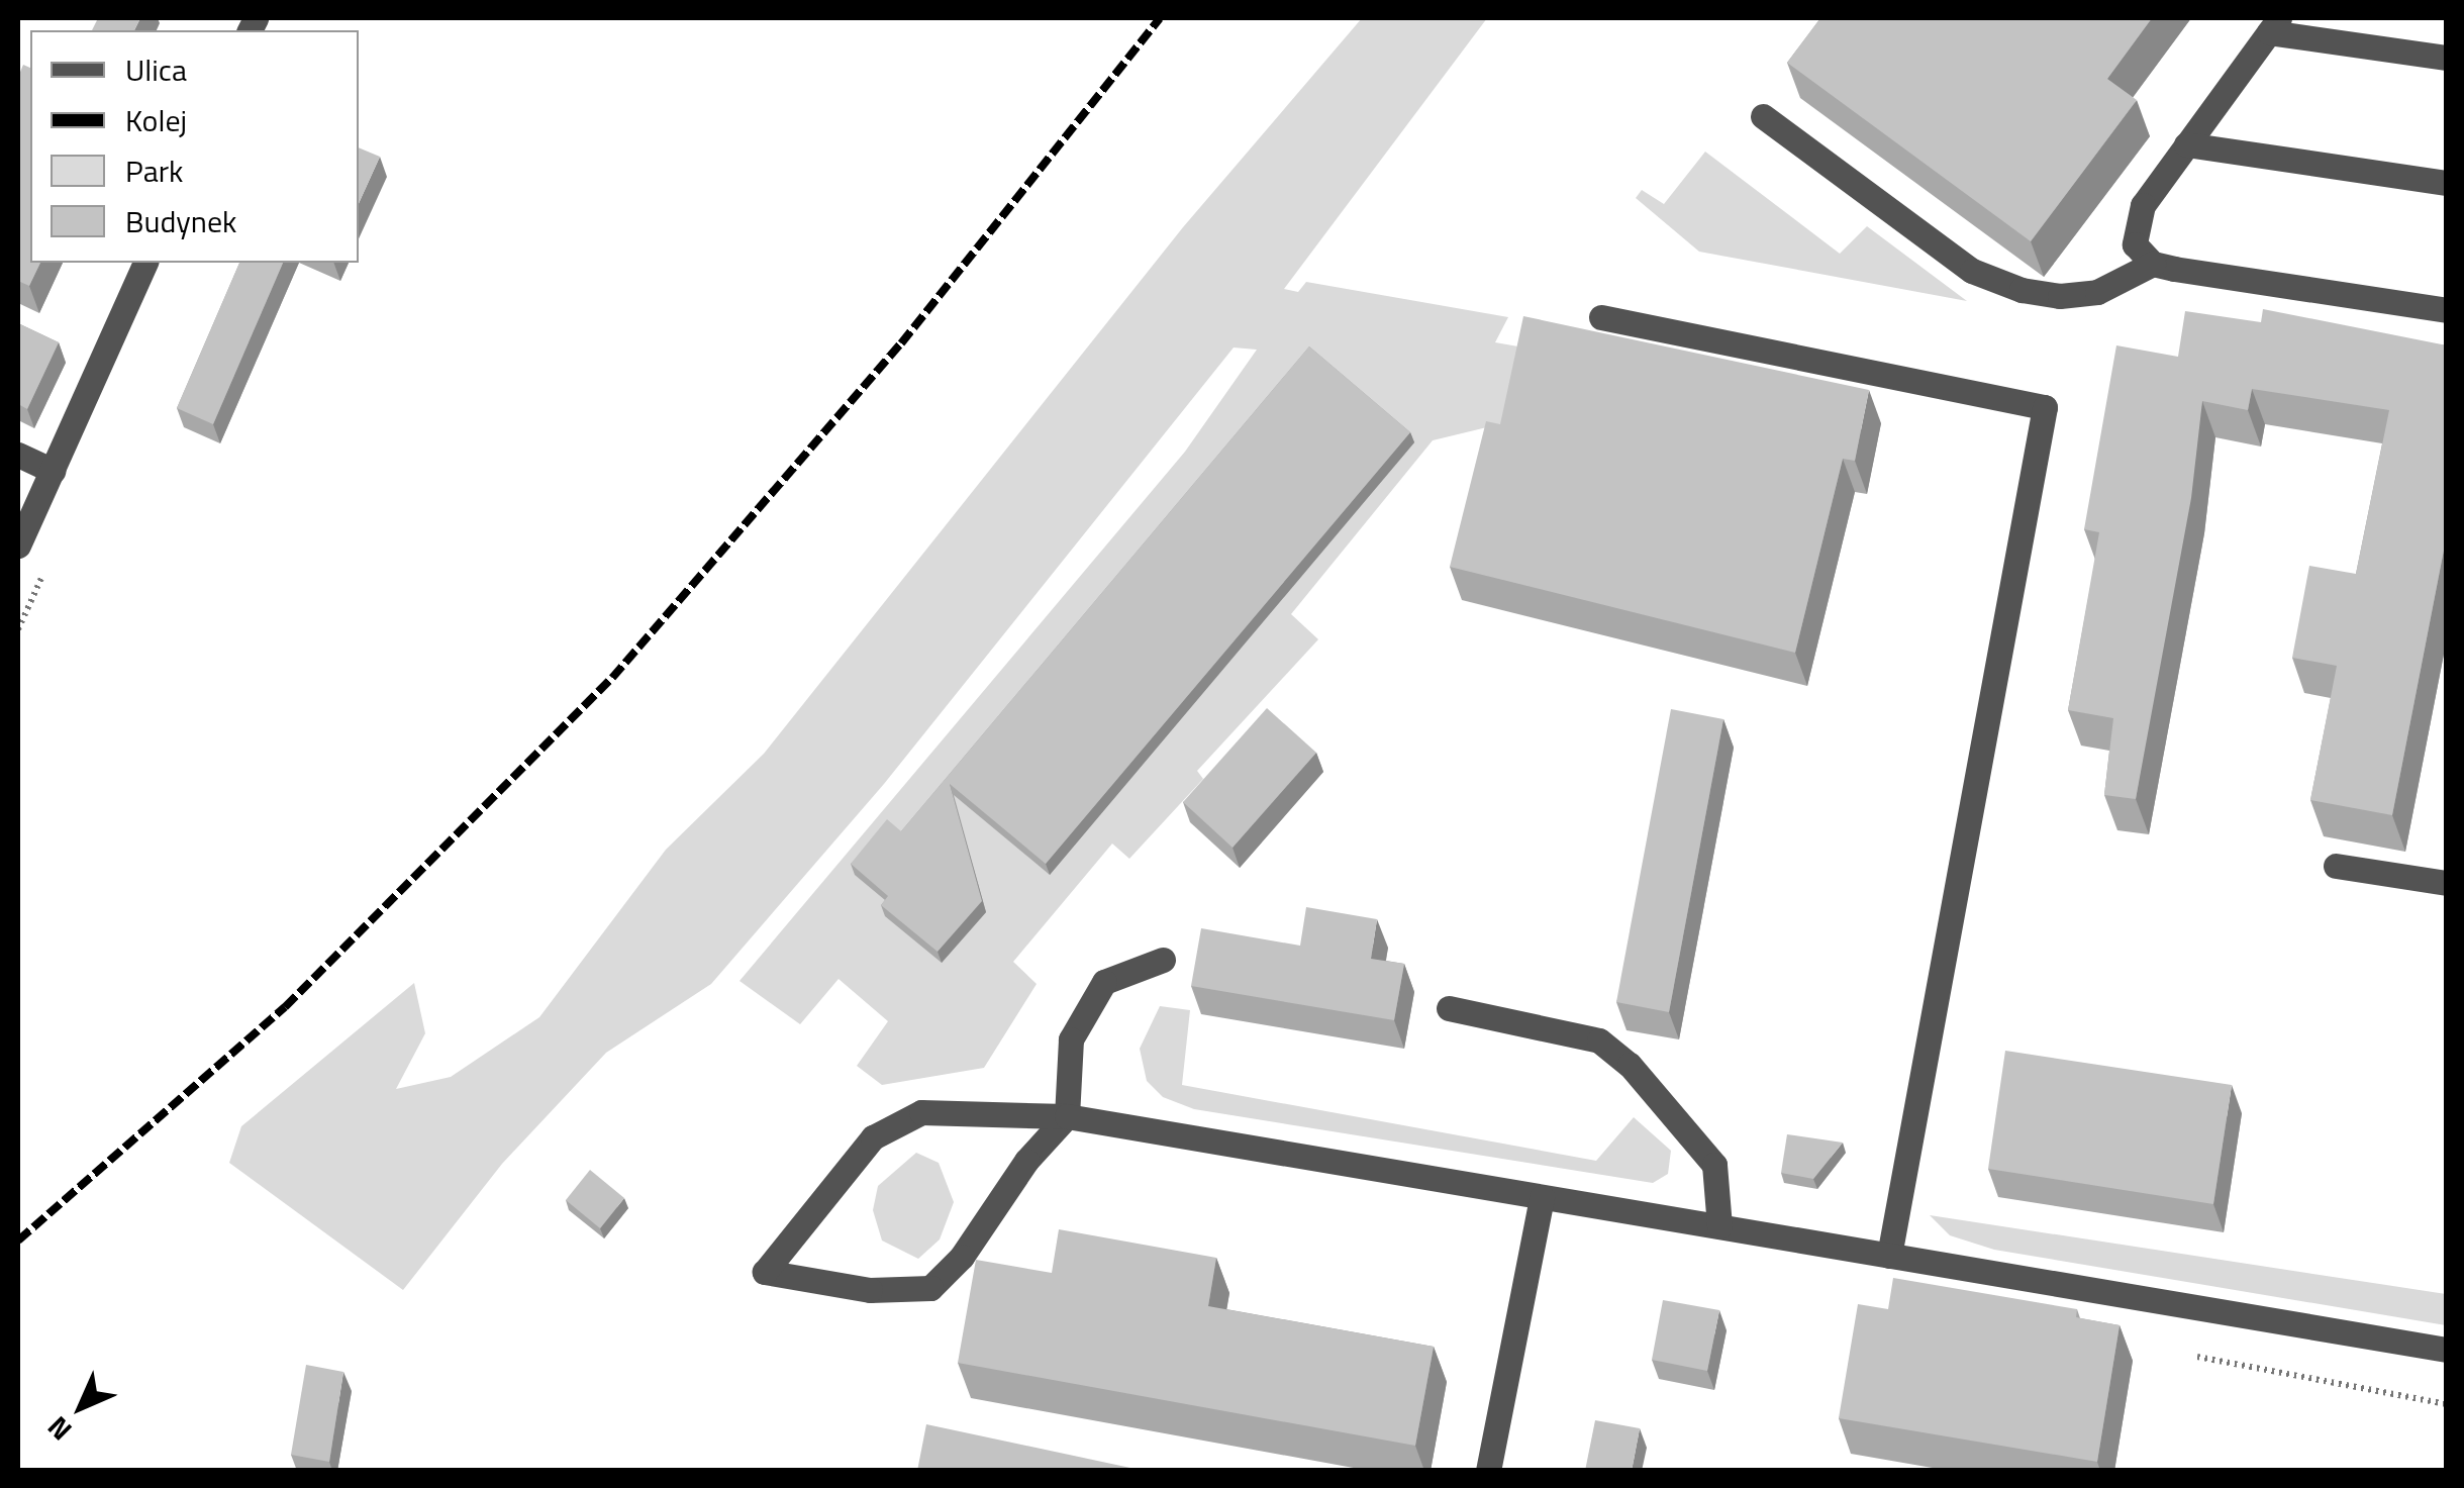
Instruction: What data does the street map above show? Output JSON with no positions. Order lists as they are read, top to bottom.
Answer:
{
  "legend": [
    "Ulica",
    "Kolej",
    "Park",
    "Budynek"
  ],
  "north": "bottom left"
}
